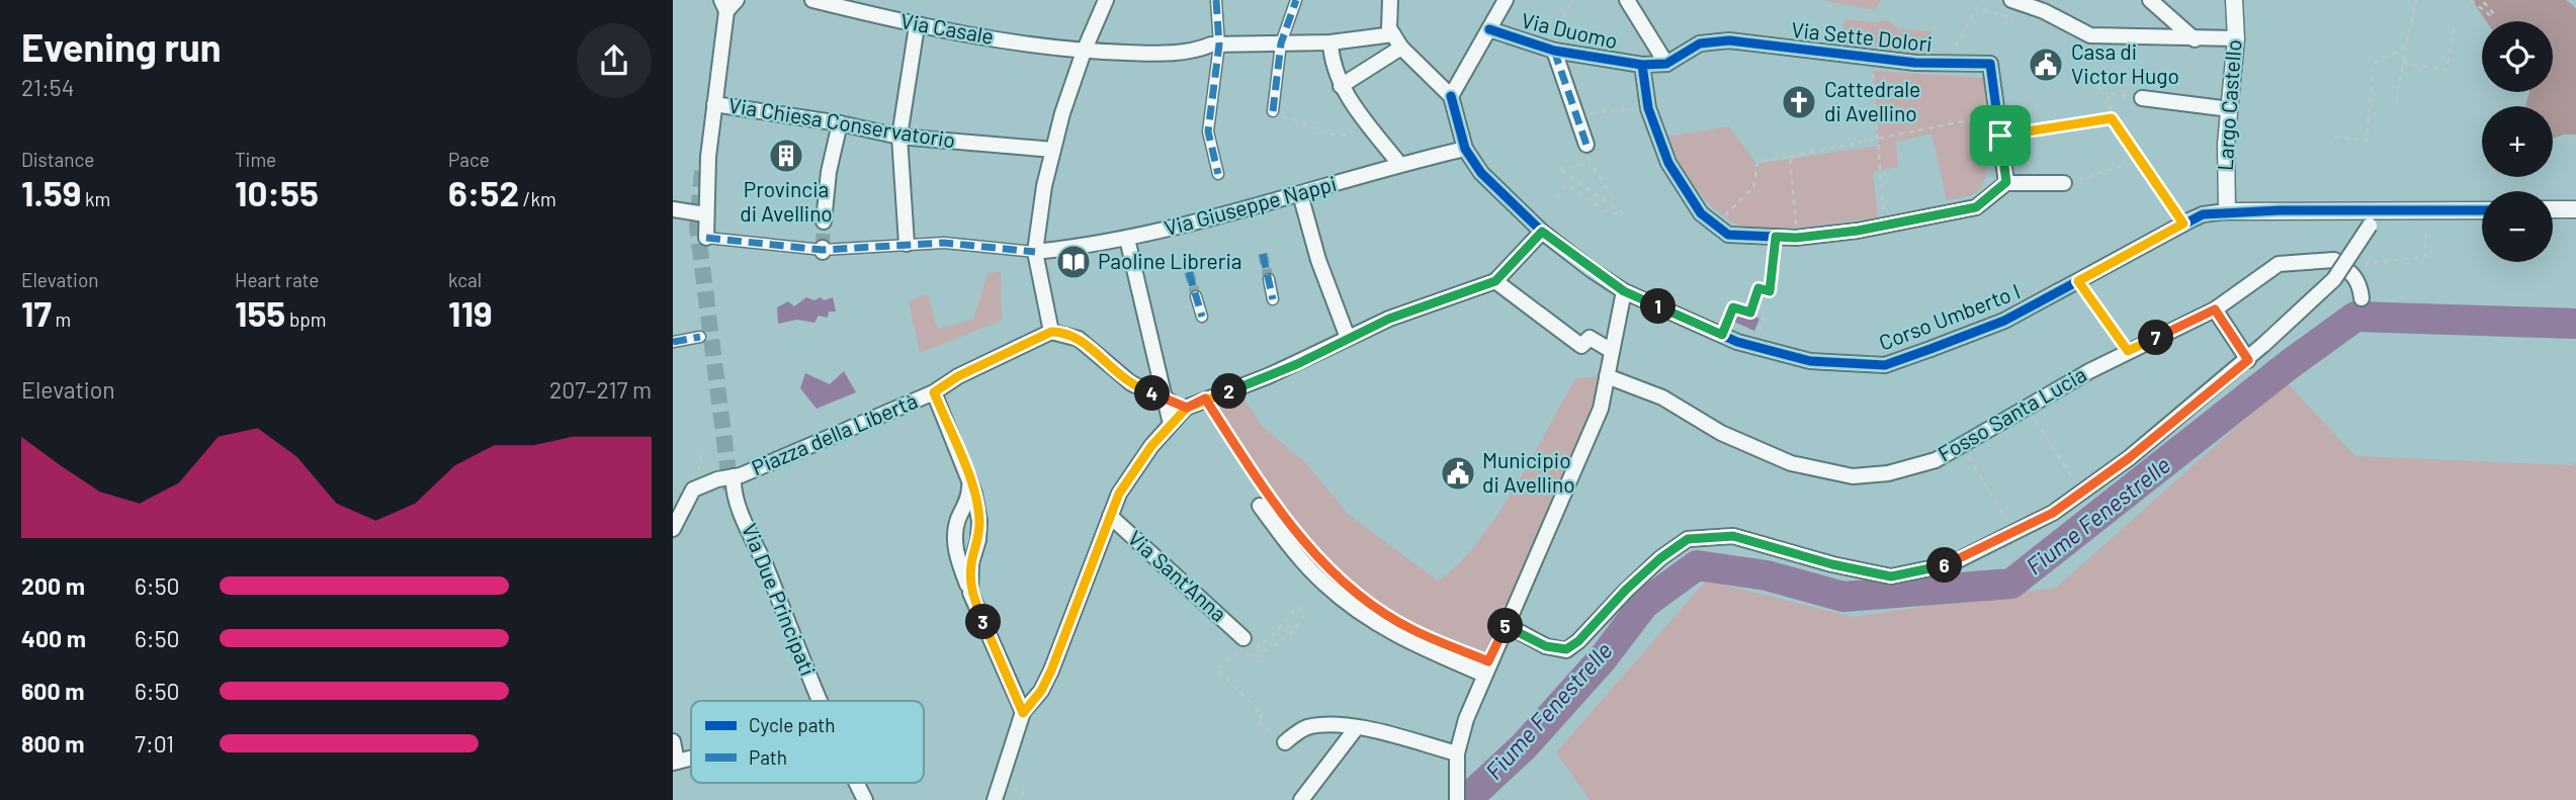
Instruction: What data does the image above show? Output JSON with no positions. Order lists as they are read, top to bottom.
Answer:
{
  "streets": {
    "street": [
      "Via Casale",
      "Via Duomo",
      "Via Sette Dolori",
      "Largo Castello",
      "Via Chiesa Conservatorio",
      "Via Giuseppe Nappi",
      "Corso Umberto I",
      "Fosso Santa Lucia",
      "Piazza della Libertà",
      "Via Sant'Anna",
      "Via Due Principati"
    ]
  },
  "crossings": [
    ["Via Duomo", "Via Sette Dolori"],
    ["Largo Castello", "Corso Umberto I"],
    ["Via Giuseppe Nappi", "Corso Umberto I"],
    ["Piazza della Libertà", "Via Due Principati"]
  ],
  "water": ["Fiume Fenestrelle"],
  "places": {
    "public building": ["Casa di Victor Hugo", "Municipio di Avellino"],
    "church": ["Cattedrale di Avellino"],
    "building": ["Provincia di Avellino"],
    "library": ["Paoline Libreria"]
  },
  "legend": ["Cycle path", "Path"],
  "page": {
    "heading": ["Evening run", "21:54"],
    "map_buttons": ["+", "−"],
    "stats": [
      ["Distance", "1.59 km"],
      ["Time", "10:55"],
      ["Pace", "6:52 /km"],
      ["Elevation", "17 m"],
      ["Heart rate", "155 bpm"],
      ["kcal", "119"]
    ],
    "pins": [
      "1",
      "7",
      "2",
      "4",
      "6",
      "3",
      "5"
    ],
    "chart": ["Elevation", "207–217 m"],
    "list": [
      {
        "name": "200 m",
        "note": "6:50"
      },
      {
        "name": "400 m",
        "note": "6:50"
      },
      {
        "name": "600 m",
        "note": "6:50"
      },
      {
        "name": "800 m",
        "note": "7:01"
      }
    ]
  }
}
